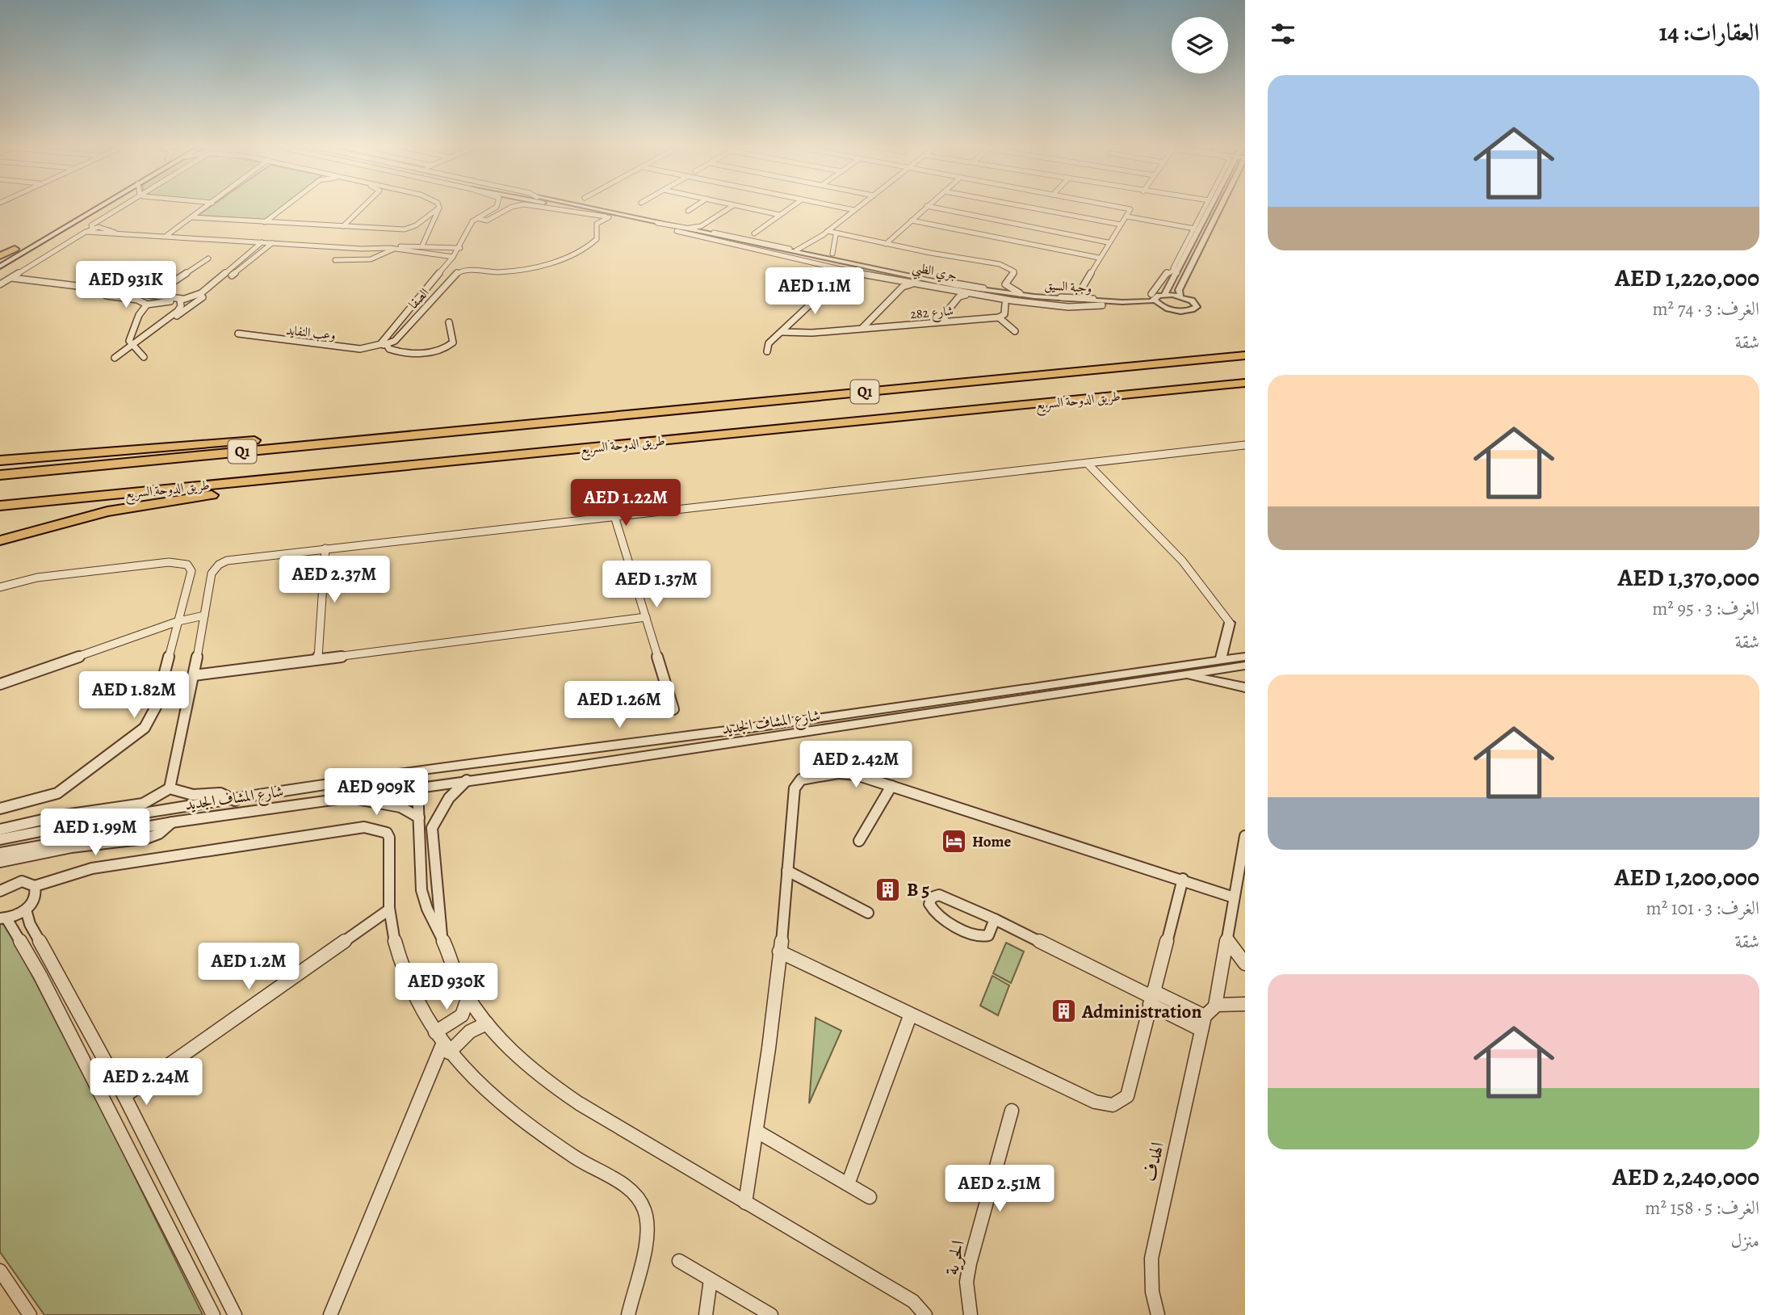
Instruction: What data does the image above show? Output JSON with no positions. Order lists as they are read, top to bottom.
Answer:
{
  "streets": {
    "highway": ["Q1", "طريق الدوحة السريع"],
    "street": [
      "جري الظبي",
      "وجبة السيق",
      "الصفا",
      "شارع 282",
      "وعب النفايد",
      "شارع المشاف الجديد",
      "الهدف",
      "الحرية"
    ]
  },
  "crossings": [
    ["جري الظبي", "وجبة السيق"],
    ["جري الظبي", "الصفا"],
    ["الصفا", "وعب النفايد"]
  ],
  "places": {
    "hotel": ["Home"],
    "building": ["B 5", "Administration"]
  },
  "page": {
    "heading": "العقارات: 14",
    "list": [
      {
        "name": "AED 1,220,000",
        "note": "الغرف: 3 · 74 m² · شقة"
      },
      {
        "name": "AED 1,370,000",
        "note": "الغرف: 3 · 95 m² · شقة"
      },
      {
        "name": "AED 1,200,000",
        "note": "الغرف: 3 · 101 m² · شقة"
      },
      {
        "name": "AED 2,240,000",
        "note": "الغرف: 5 · 158 m² · منزل"
      }
    ],
    "price": [
      "AED 931K",
      "AED 1.1M",
      "AED 1.22M",
      "AED 2.37M",
      "AED 1.37M",
      "AED 1.82M",
      "AED 1.26M",
      "AED 2.42M",
      "AED 909K",
      "AED 1.99M",
      "AED 1.2M",
      "AED 930K",
      "AED 2.24M",
      "AED 2.51M"
    ]
  }
}
